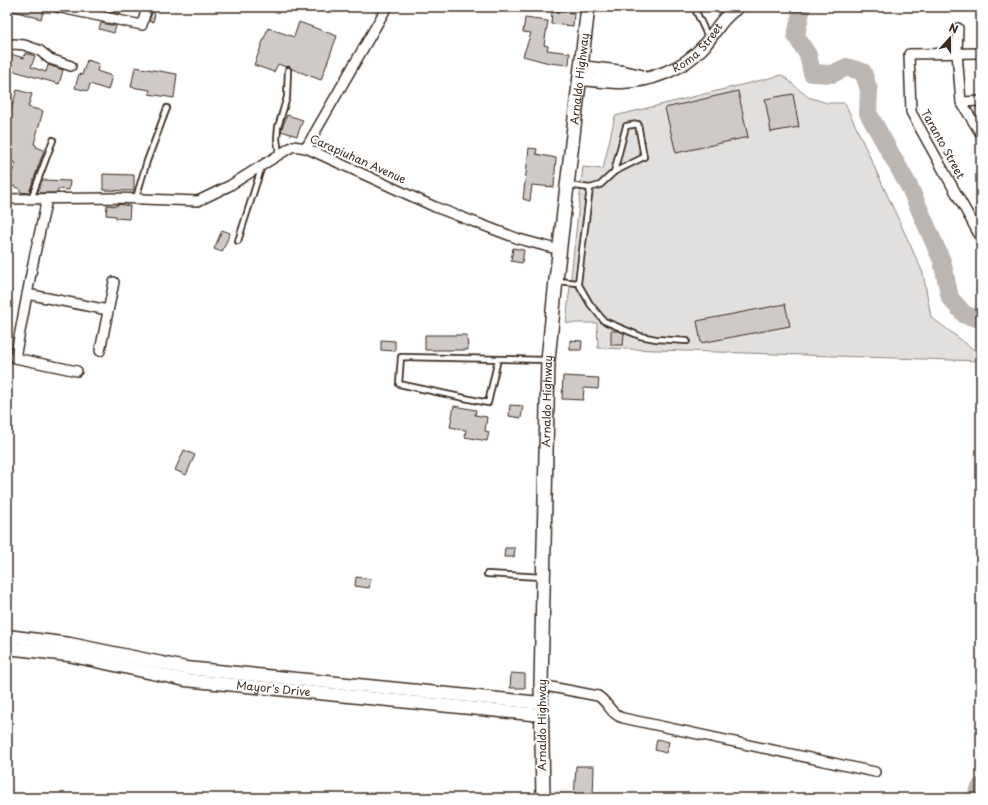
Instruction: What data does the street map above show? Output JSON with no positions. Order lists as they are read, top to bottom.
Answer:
{
  "streets": {
    "main road": ["Arnaldo Highway"],
    "street": [
      "Roma Street",
      "Taranto Street",
      "Carapiuhan Avenue",
      "Mayor's Drive"
    ]
  },
  "crossings": [
    ["Roma Street", "Arnaldo Highway"],
    ["Arnaldo Highway", "Carapiuhan Avenue"],
    ["Arnaldo Highway", "Mayor's Drive"]
  ],
  "north": "top"
}
